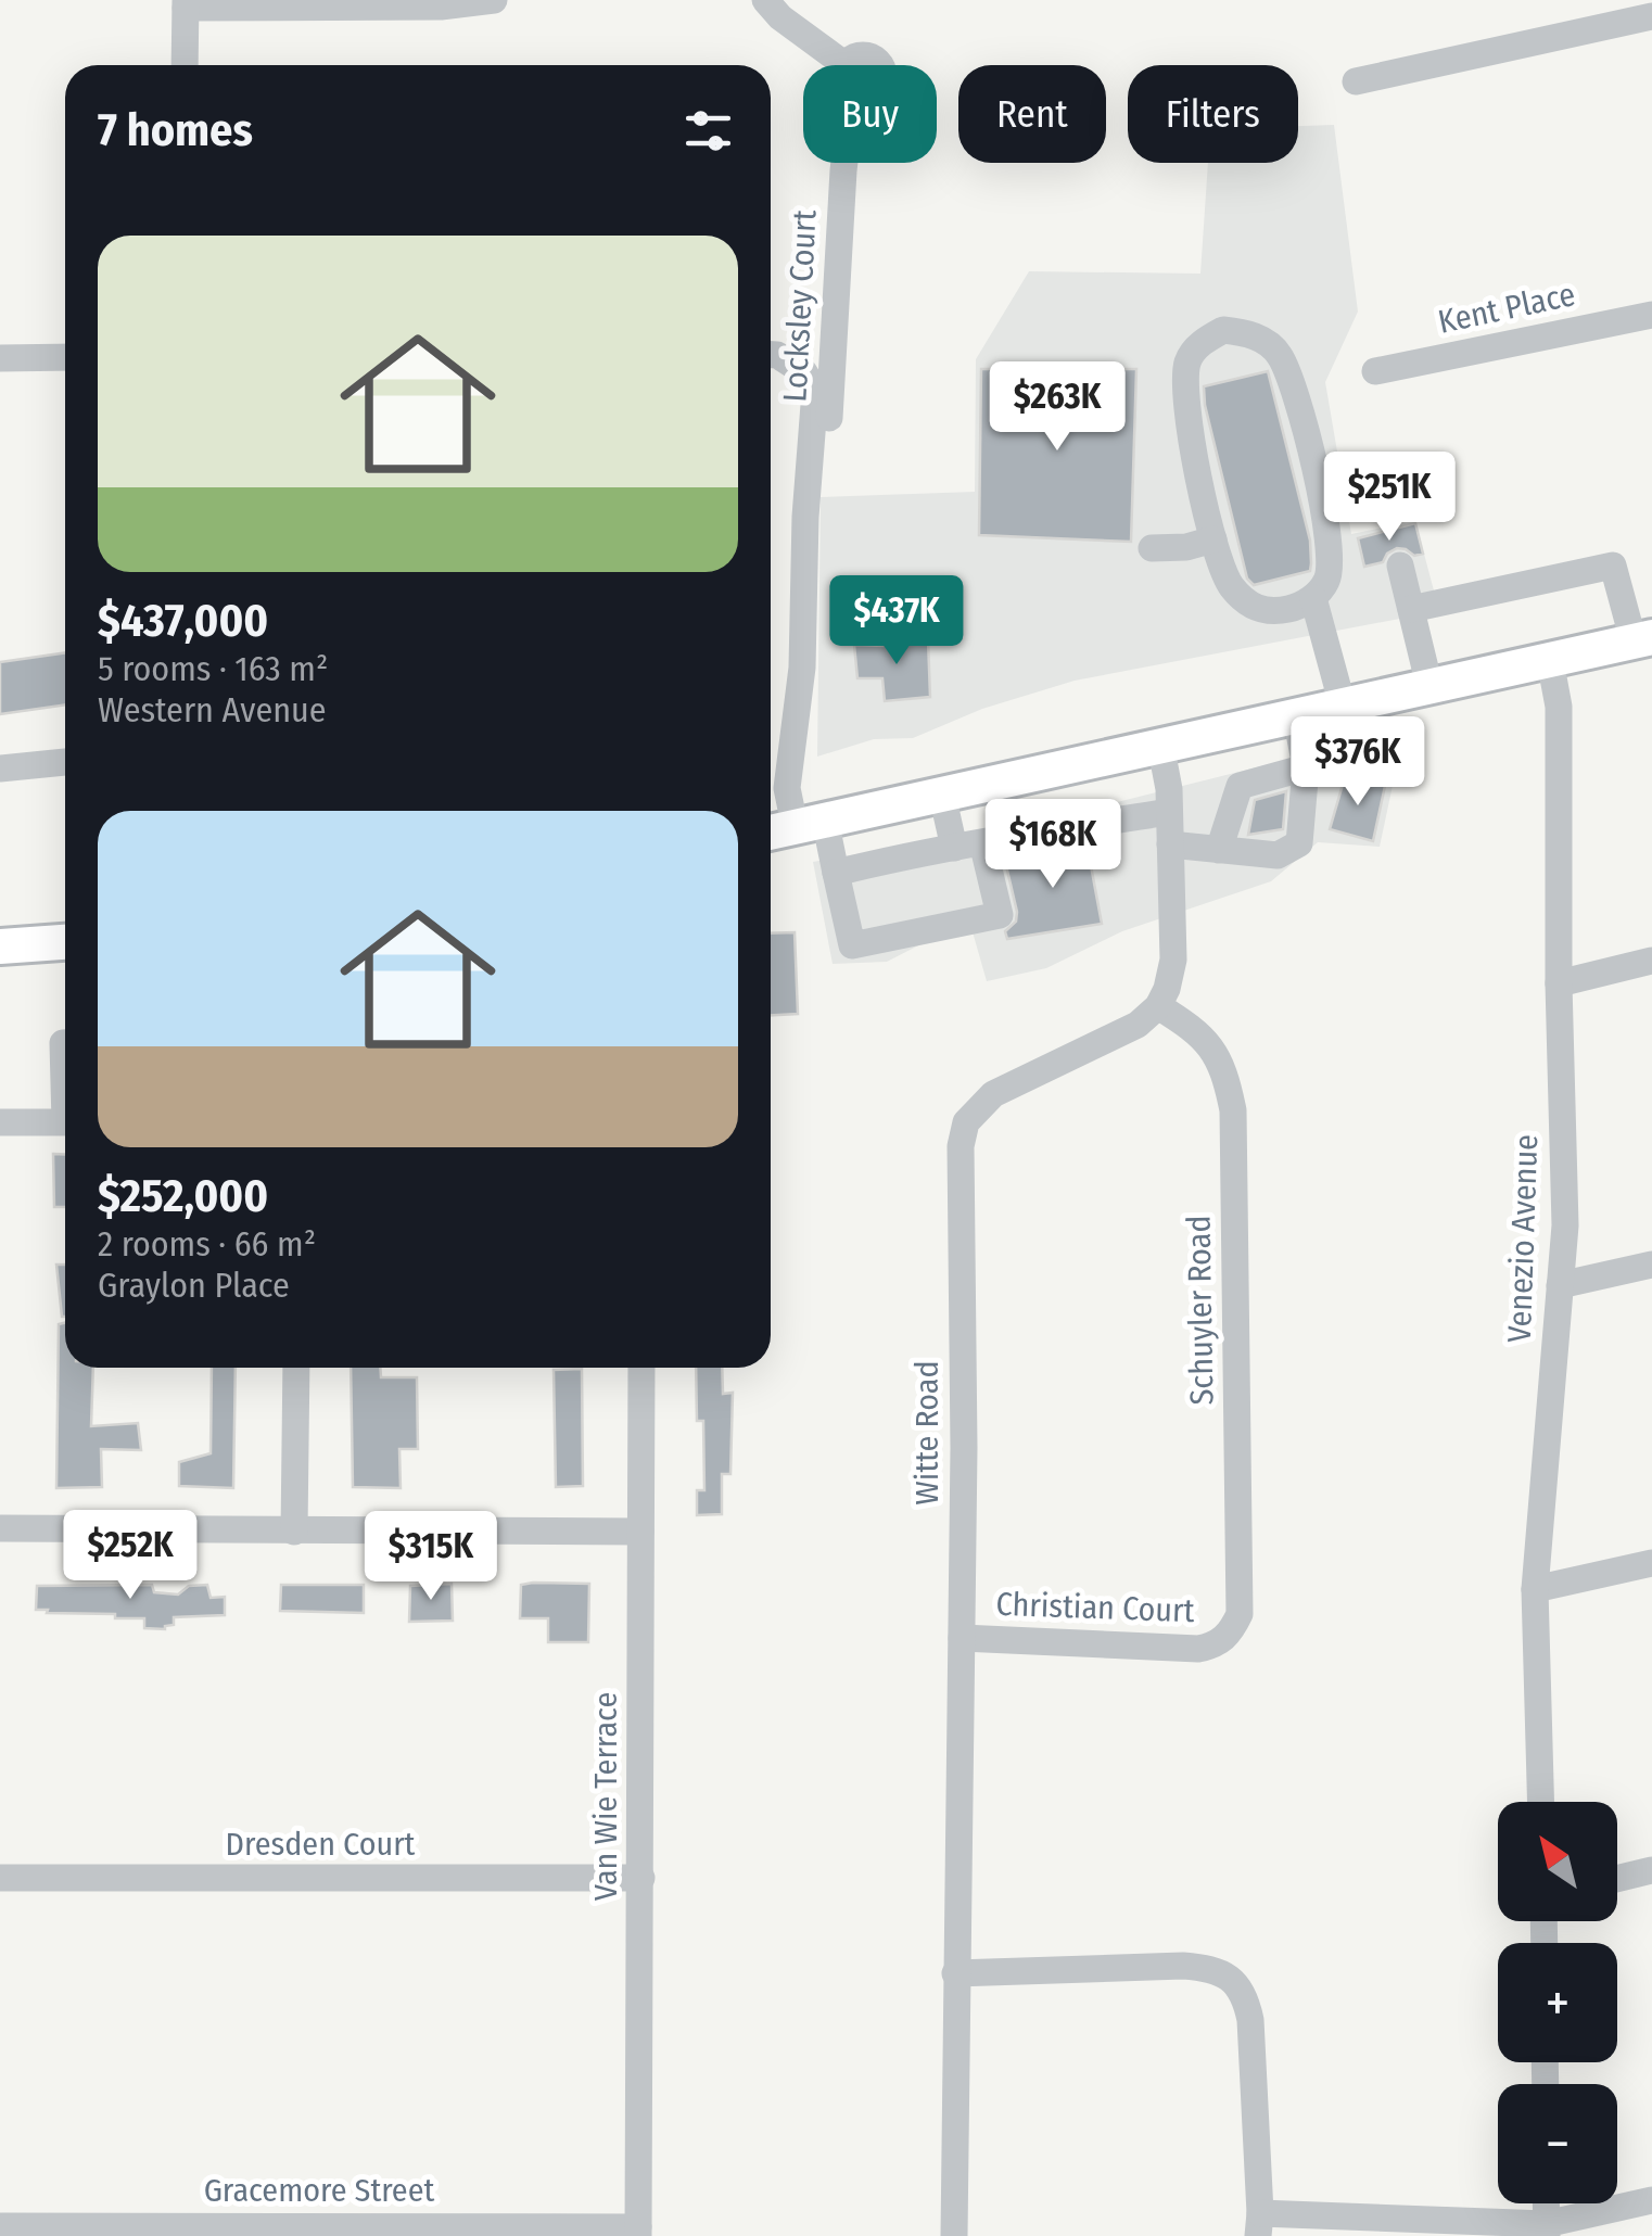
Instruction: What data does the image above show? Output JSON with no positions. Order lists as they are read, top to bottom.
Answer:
{
  "streets": {
    "street": [
      "Locksley Court",
      "Kent Place",
      "Venezio Avenue",
      "Schuyler Road",
      "Witte Road",
      "Christian Court",
      "Van Wie Terrace",
      "Dresden Court",
      "Gracemore Street"
    ]
  },
  "crossings": [
    ["Schuyler Road", "Witte Road"],
    ["Schuyler Road", "Christian Court"],
    ["Witte Road", "Christian Court"],
    ["Van Wie Terrace", "Dresden Court"],
    ["Van Wie Terrace", "Gracemore Street"]
  ],
  "north": "top left",
  "page": {
    "chip": ["Buy", "Rent", "Filters"],
    "heading": "7 homes",
    "list": [
      {
        "name": "$437,000",
        "note": "5 rooms · 163 m² · Western Avenue"
      },
      {
        "name": "$252,000",
        "note": "2 rooms · 66 m² · Graylon Place"
      }
    ],
    "price": [
      "$263K",
      "$251K",
      "$437K",
      "$376K",
      "$168K",
      "$252K",
      "$315K"
    ],
    "map_buttons": ["+", "−"]
  }
}
